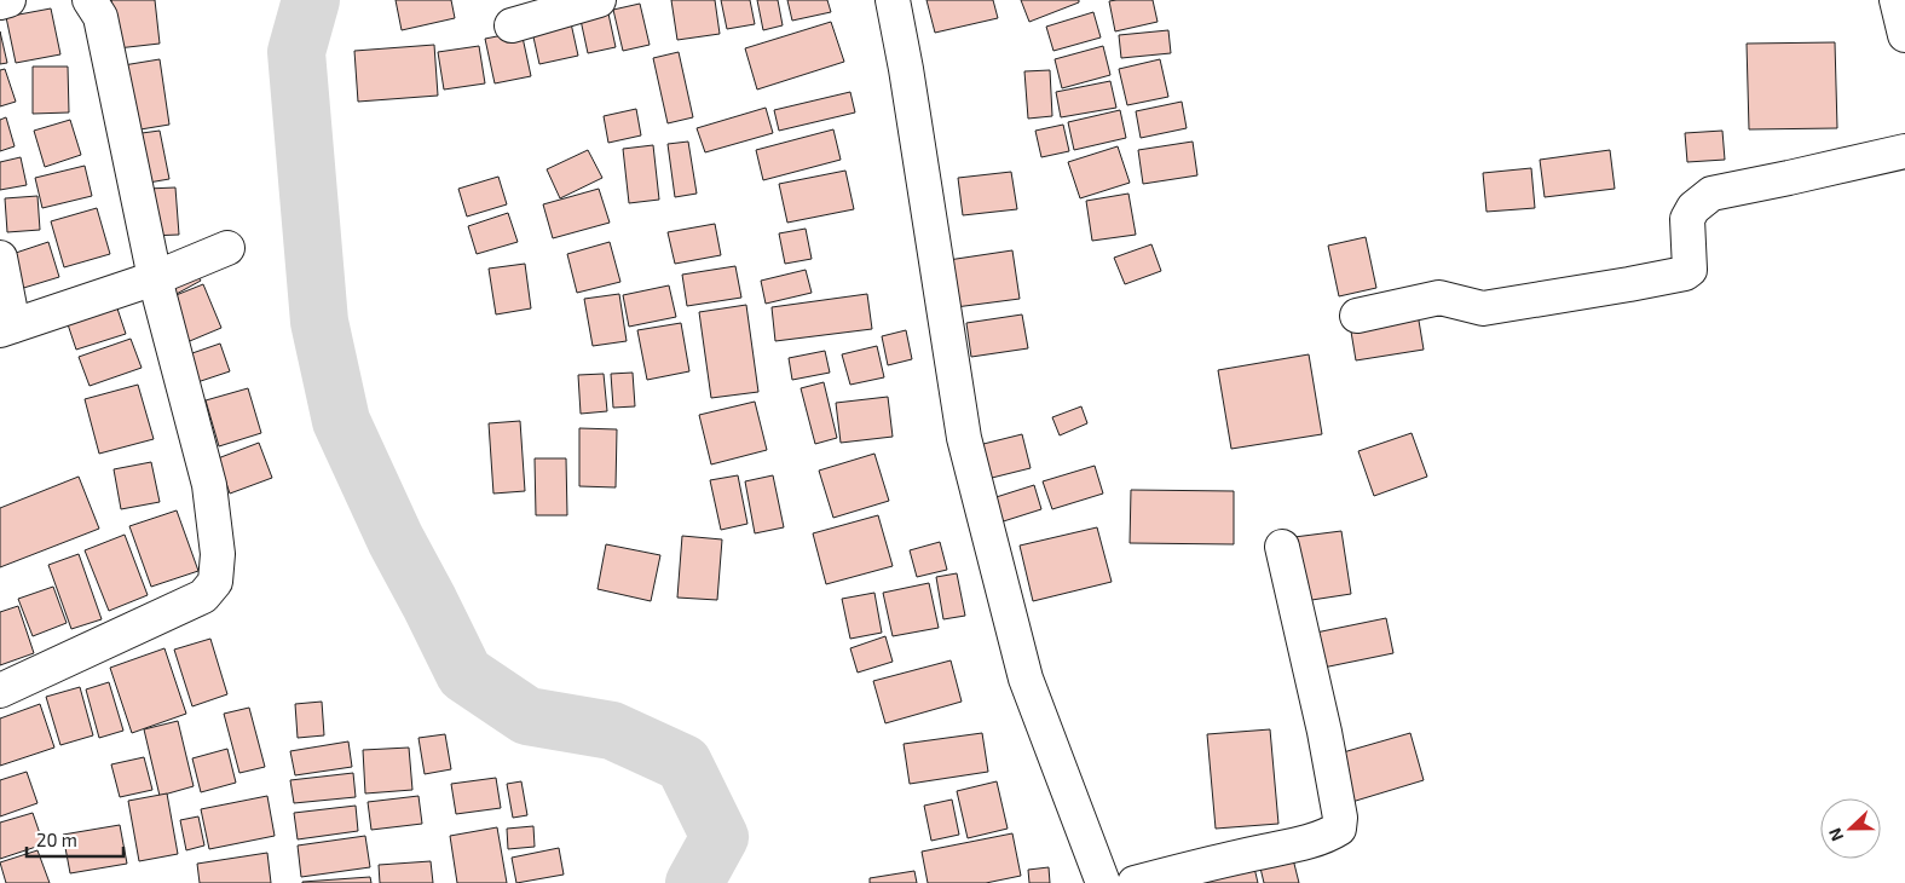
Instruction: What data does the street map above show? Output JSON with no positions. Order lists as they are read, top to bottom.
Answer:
{
  "scale_bar": "20 m",
  "north": "left"
}
